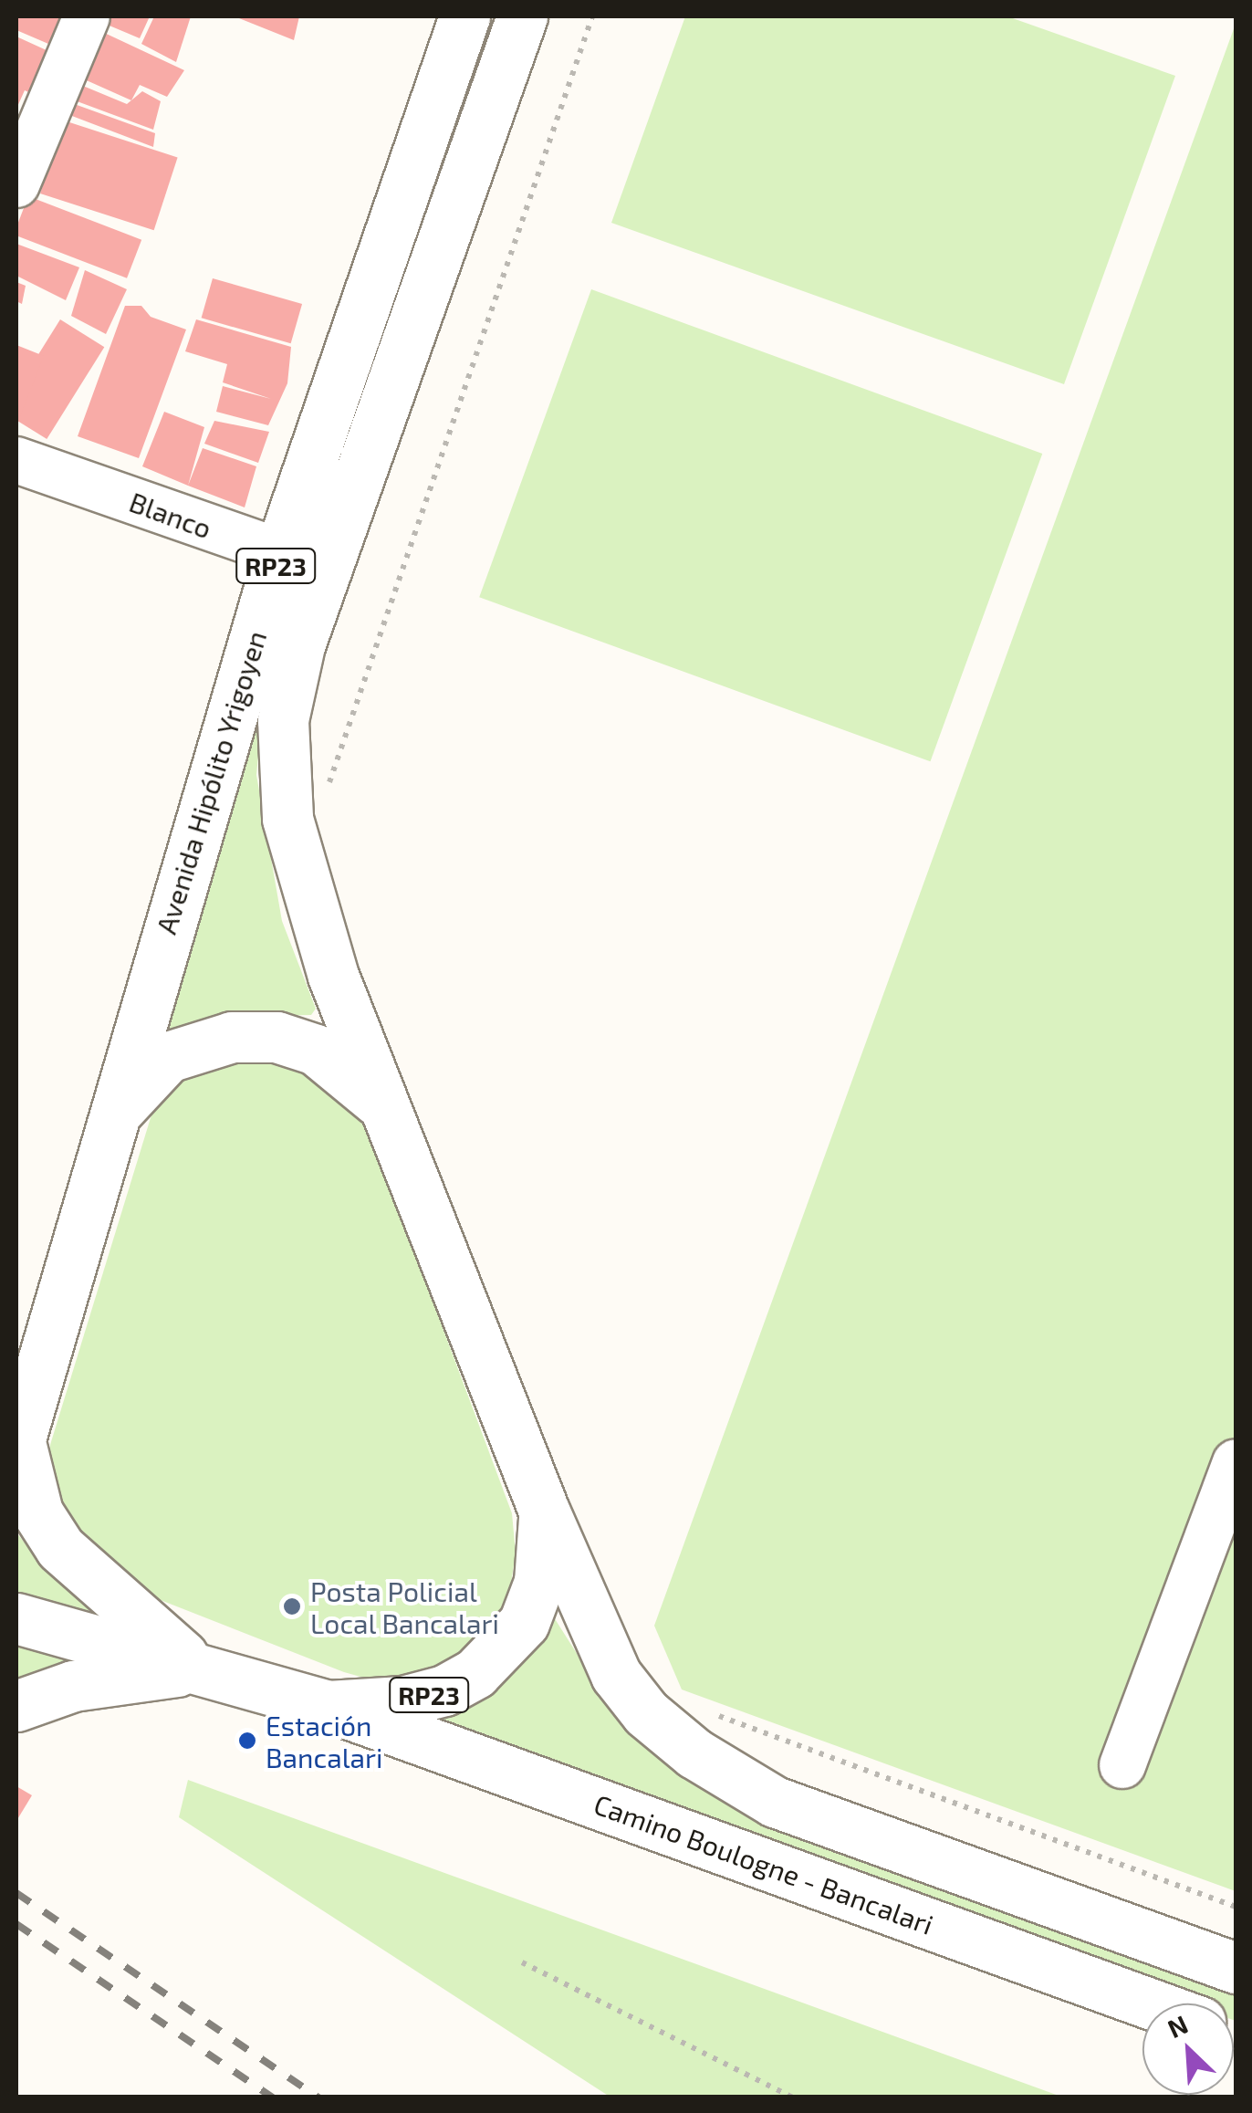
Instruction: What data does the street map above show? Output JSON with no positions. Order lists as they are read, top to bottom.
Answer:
{
  "streets": {
    "main road": ["RP23", "Avenida Hipólito Yrigoyen", "Camino Boulogne - Bancalari"],
    "street": ["Blanco"]
  },
  "crossings": [
    ["Blanco", "Avenida Hipólito Yrigoyen"],
    ["RP23", "Avenida Hipólito Yrigoyen"],
    ["RP23", "Camino Boulogne - Bancalari"]
  ],
  "places": ["Posta Policial Local Bancalari", "Estación Bancalari"],
  "north": "top left"
}
